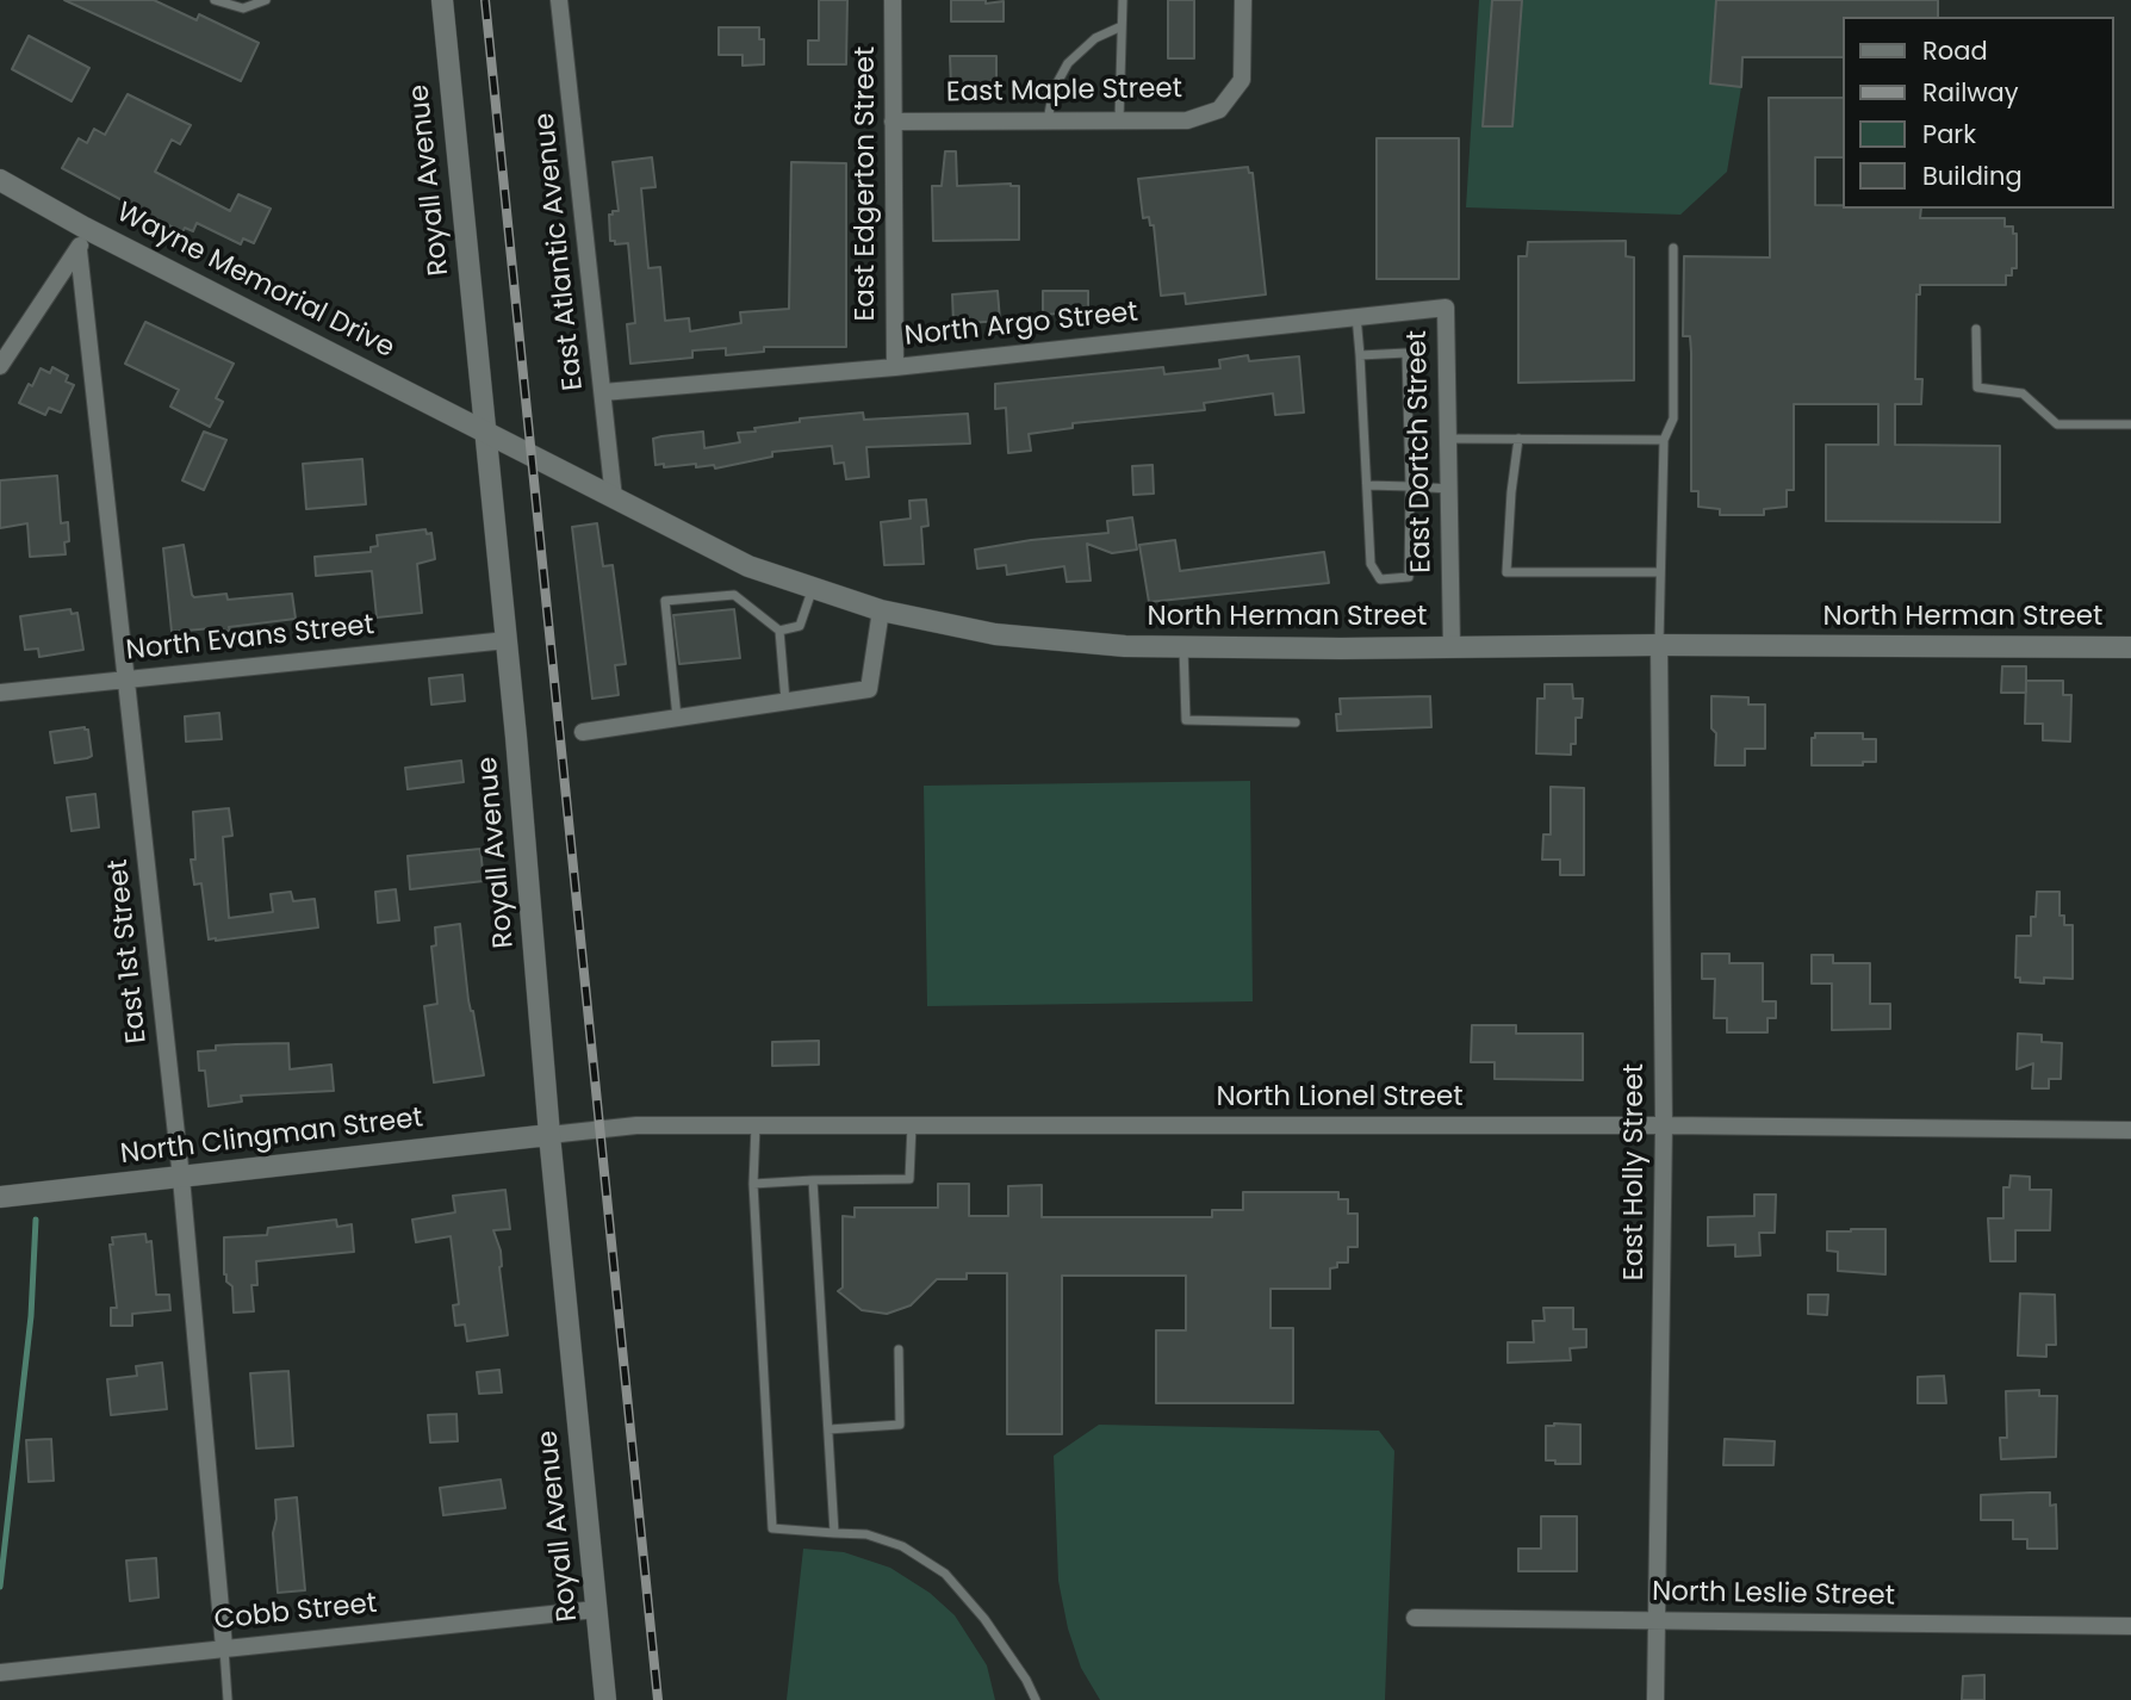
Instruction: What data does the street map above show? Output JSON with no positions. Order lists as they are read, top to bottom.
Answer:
{
  "streets": {
    "street": [
      "East Maple Street",
      "Royall Avenue",
      "East Edgerton Street",
      "East Atlantic Avenue",
      "Wayne Memorial Drive",
      "North Argo Street",
      "East Dortch Street",
      "North Herman Street",
      "North Evans Street",
      "East 1st Street",
      "North Lionel Street",
      "North Clingman Street",
      "East Holly Street",
      "North Leslie Street",
      "Cobb Street"
    ]
  },
  "crossings": [
    ["East Maple Street", "East Edgerton Street"],
    ["Royall Avenue", "Wayne Memorial Drive"],
    ["Royall Avenue", "North Herman Street"],
    ["Royall Avenue", "North Evans Street"],
    ["Royall Avenue", "North Lionel Street"],
    ["Royall Avenue", "North Clingman Street"],
    ["Royall Avenue", "Cobb Street"],
    ["East Edgerton Street", "North Argo Street"],
    ["East Atlantic Avenue", "North Argo Street"],
    ["East Atlantic Avenue", "North Herman Street"],
    ["Wayne Memorial Drive", "North Herman Street"],
    ["North Argo Street", "East Dortch Street"],
    ["East Dortch Street", "North Herman Street"],
    ["North Herman Street", "East Holly Street"],
    ["North Evans Street", "East 1st Street"],
    ["East 1st Street", "North Clingman Street"],
    ["East 1st Street", "Cobb Street"],
    ["North Lionel Street", "North Clingman Street"],
    ["North Lionel Street", "East Holly Street"],
    ["East Holly Street", "North Leslie Street"]
  ],
  "legend": [
    "Road",
    "Railway",
    "Park",
    "Building"
  ]
}
